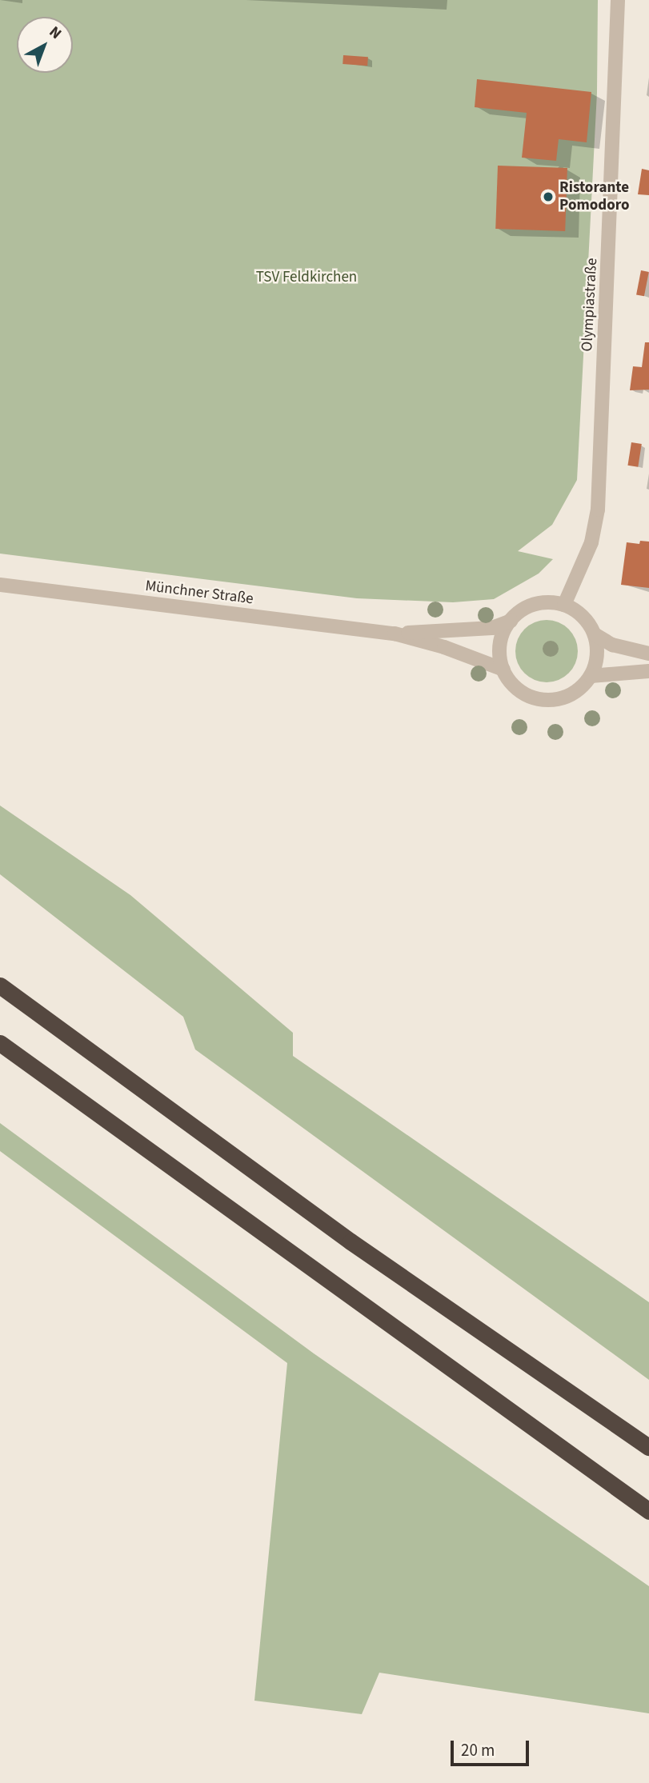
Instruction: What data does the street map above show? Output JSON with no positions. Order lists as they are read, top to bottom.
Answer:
{
  "streets": {
    "street": ["Olympiastraße", "Münchner Straße"]
  },
  "crossings": [
    ["Olympiastraße", "Münchner Straße"]
  ],
  "parks": ["TSV Feldkirchen"],
  "places": ["Ristorante Pomodoro"],
  "scale_bar": "20 m",
  "north": "top right"
}
